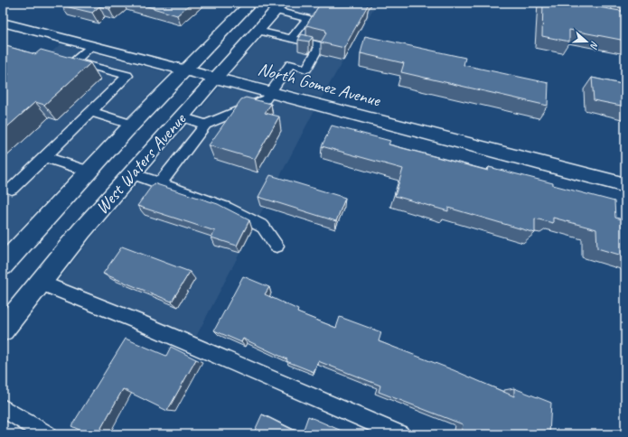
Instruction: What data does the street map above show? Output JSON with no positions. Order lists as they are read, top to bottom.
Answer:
{
  "streets": {
    "main road": ["North Gomez Avenue", "West Waters Avenue"]
  },
  "crossings": [
    ["North Gomez Avenue", "West Waters Avenue"]
  ],
  "north": "right"
}
